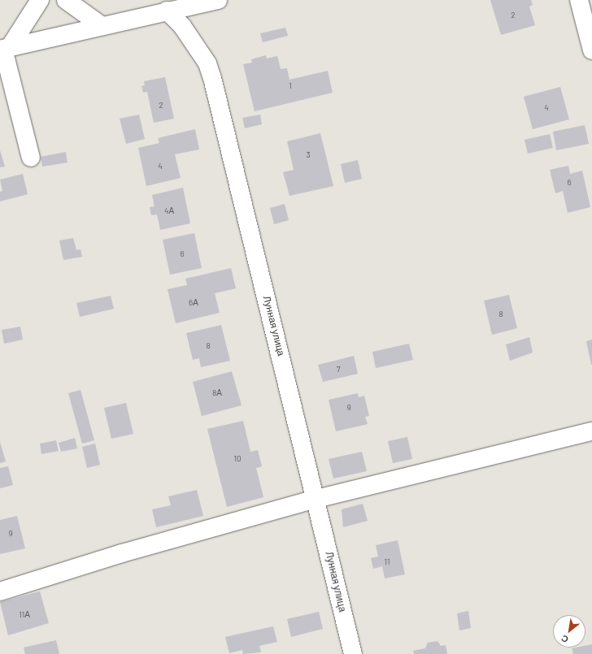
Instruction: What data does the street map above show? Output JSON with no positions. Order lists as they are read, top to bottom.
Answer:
{
  "streets": {
    "street": ["Лунная улица"]
  },
  "house_numbers": [
    "2",
    "1",
    "2",
    "4",
    "3",
    "4",
    "6",
    "4А",
    "6",
    "6А",
    "8",
    "8",
    "7",
    "8А",
    "9",
    "10",
    "9",
    "11",
    "11А"
  ],
  "north": "bottom left"
}
